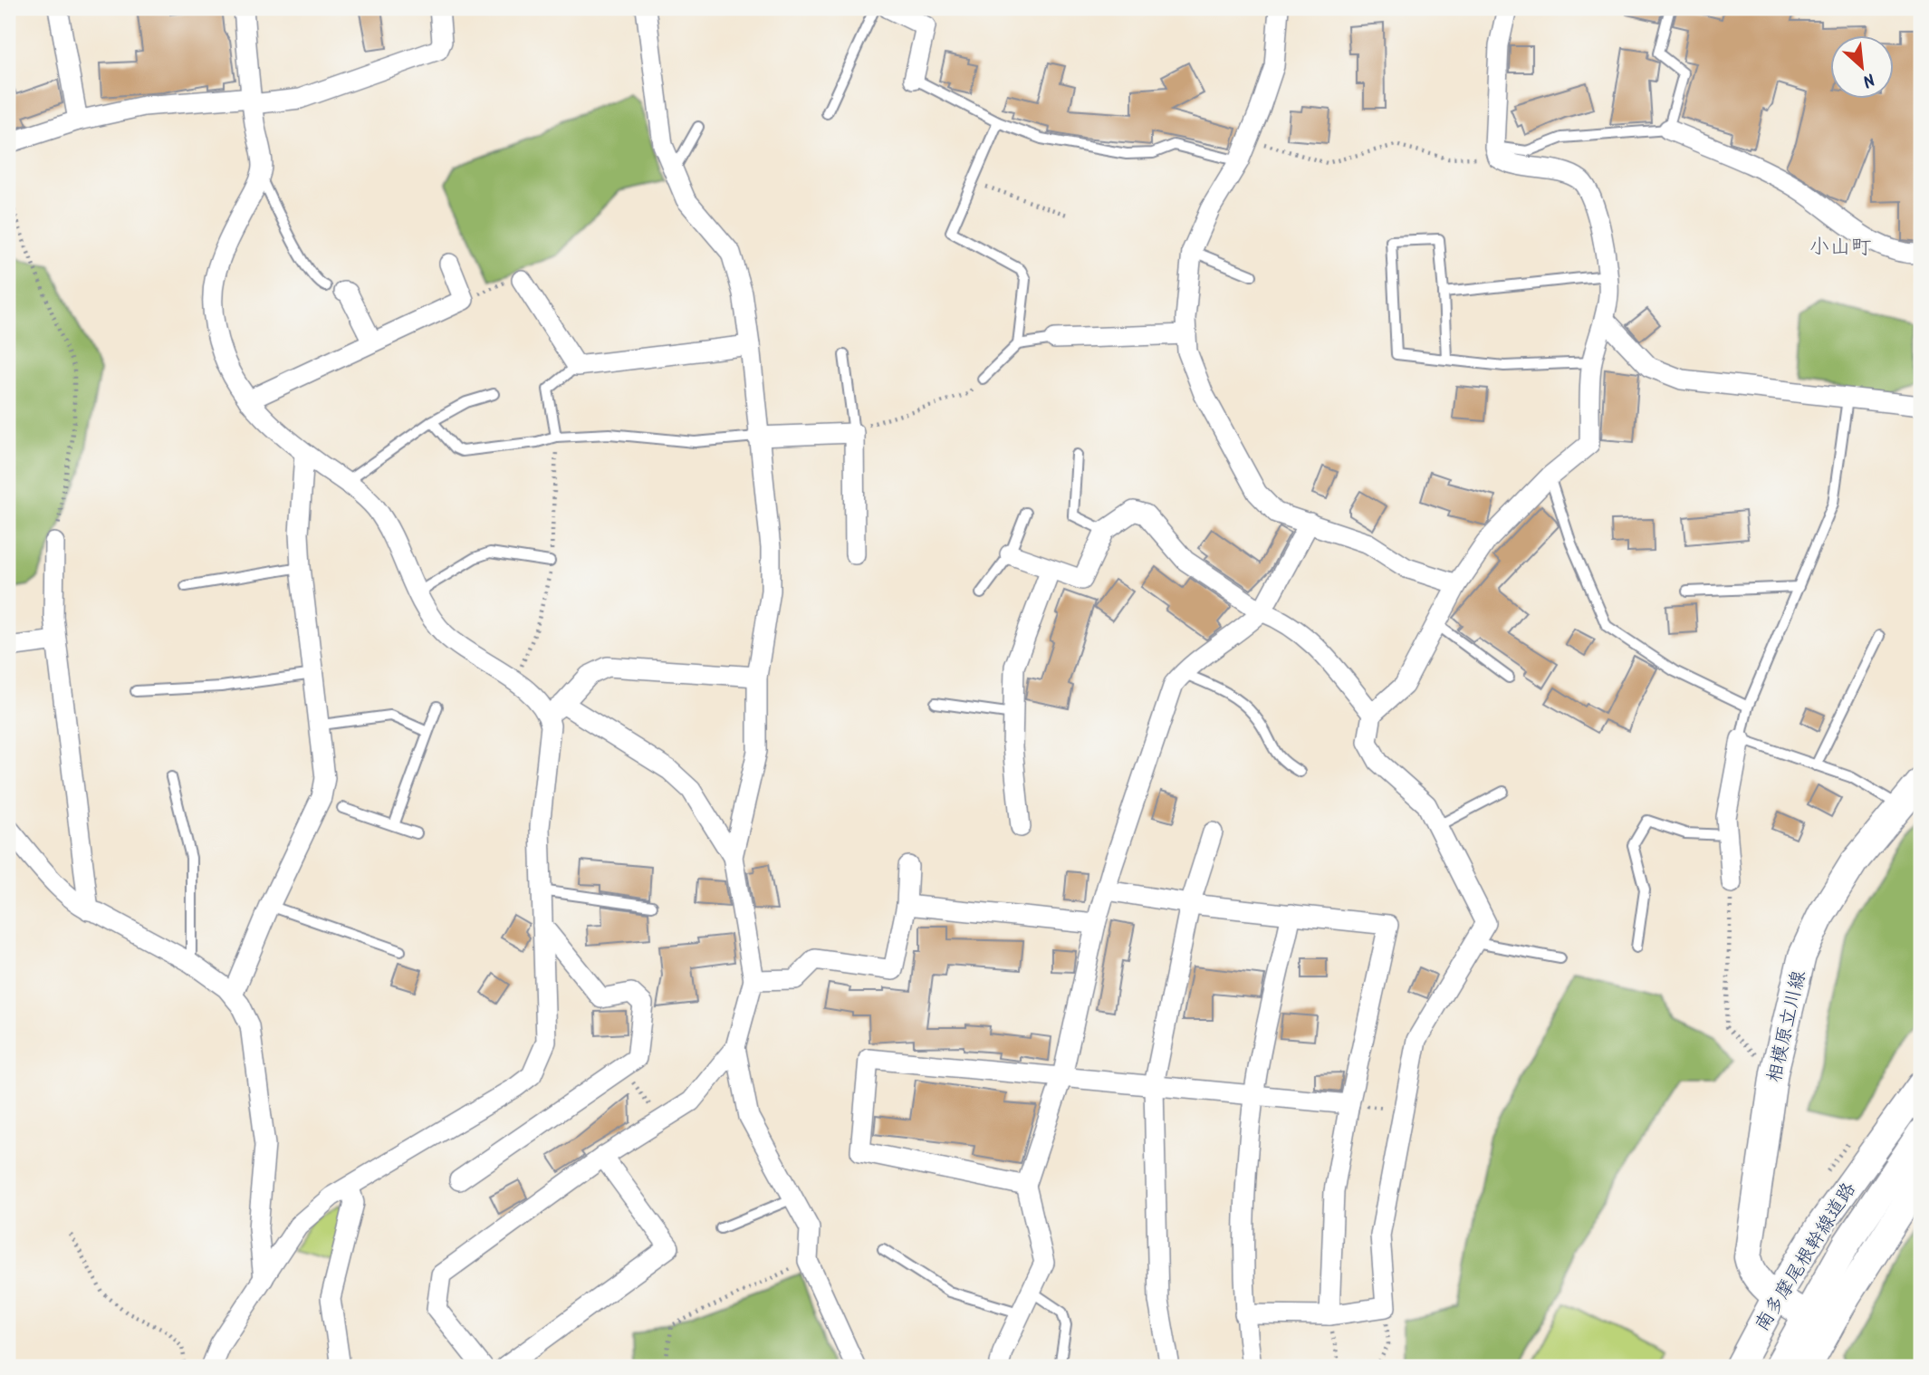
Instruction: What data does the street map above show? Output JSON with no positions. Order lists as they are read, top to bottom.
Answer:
{
  "streets": {
    "main road": ["相模原立川線", "南多摩尾根幹線道路"]
  },
  "crossings": [
    ["相模原立川線", "南多摩尾根幹線道路"]
  ],
  "districts": ["小山町"],
  "north": "bottom right"
}
